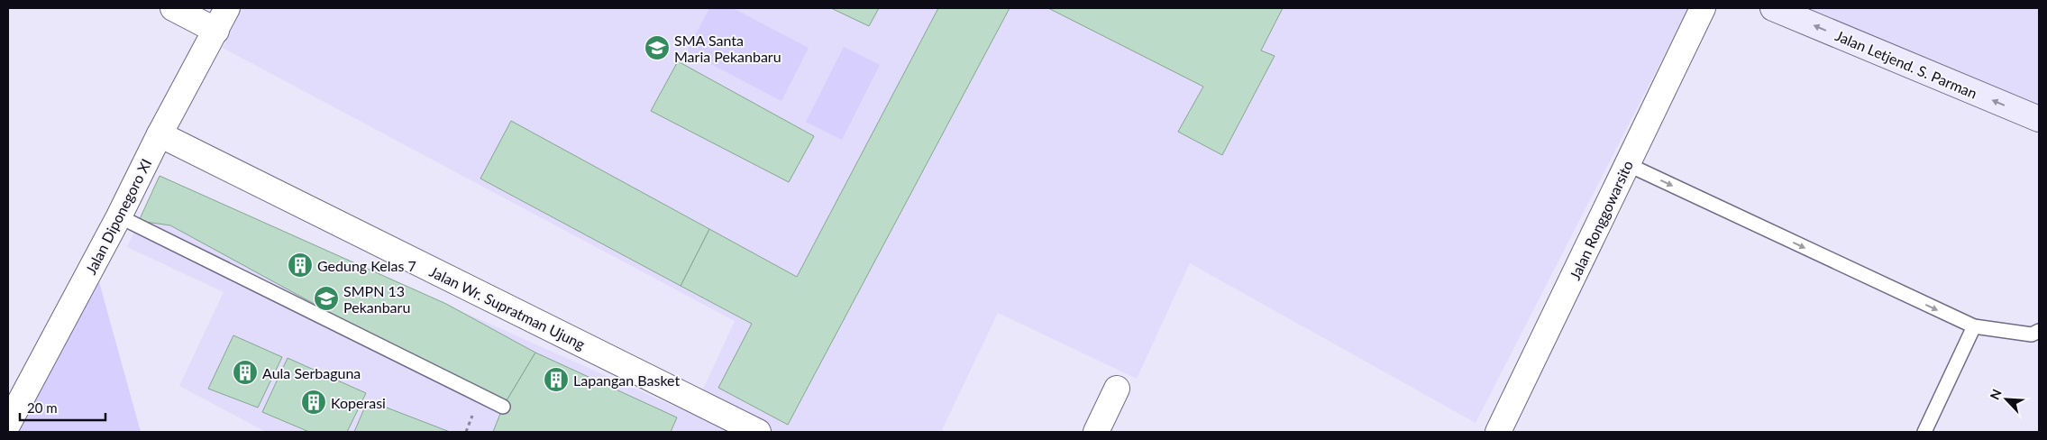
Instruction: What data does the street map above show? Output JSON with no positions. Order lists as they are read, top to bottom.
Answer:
{
  "streets": {
    "main road": ["Jalan Letjend. S. Parman"],
    "street": ["Jalan Diponegoro XI", "Jalan Ronggowarsito", "Jalan Wr. Supratman Ujung"]
  },
  "crossings": [
    ["Jalan Diponegoro XI", "Jalan Wr. Supratman Ujung"]
  ],
  "one_way": ["Jalan Letjend. S. Parman"],
  "places": {
    "school or university": ["SMA Santa Maria Pekanbaru", "SMPN 13 Pekanbaru"],
    "building": [
      "Gedung Kelas 7",
      "Aula Serbaguna",
      "Lapangan Basket",
      "Koperasi"
    ]
  },
  "scale_bar": "20 m",
  "north": "top left"
}
